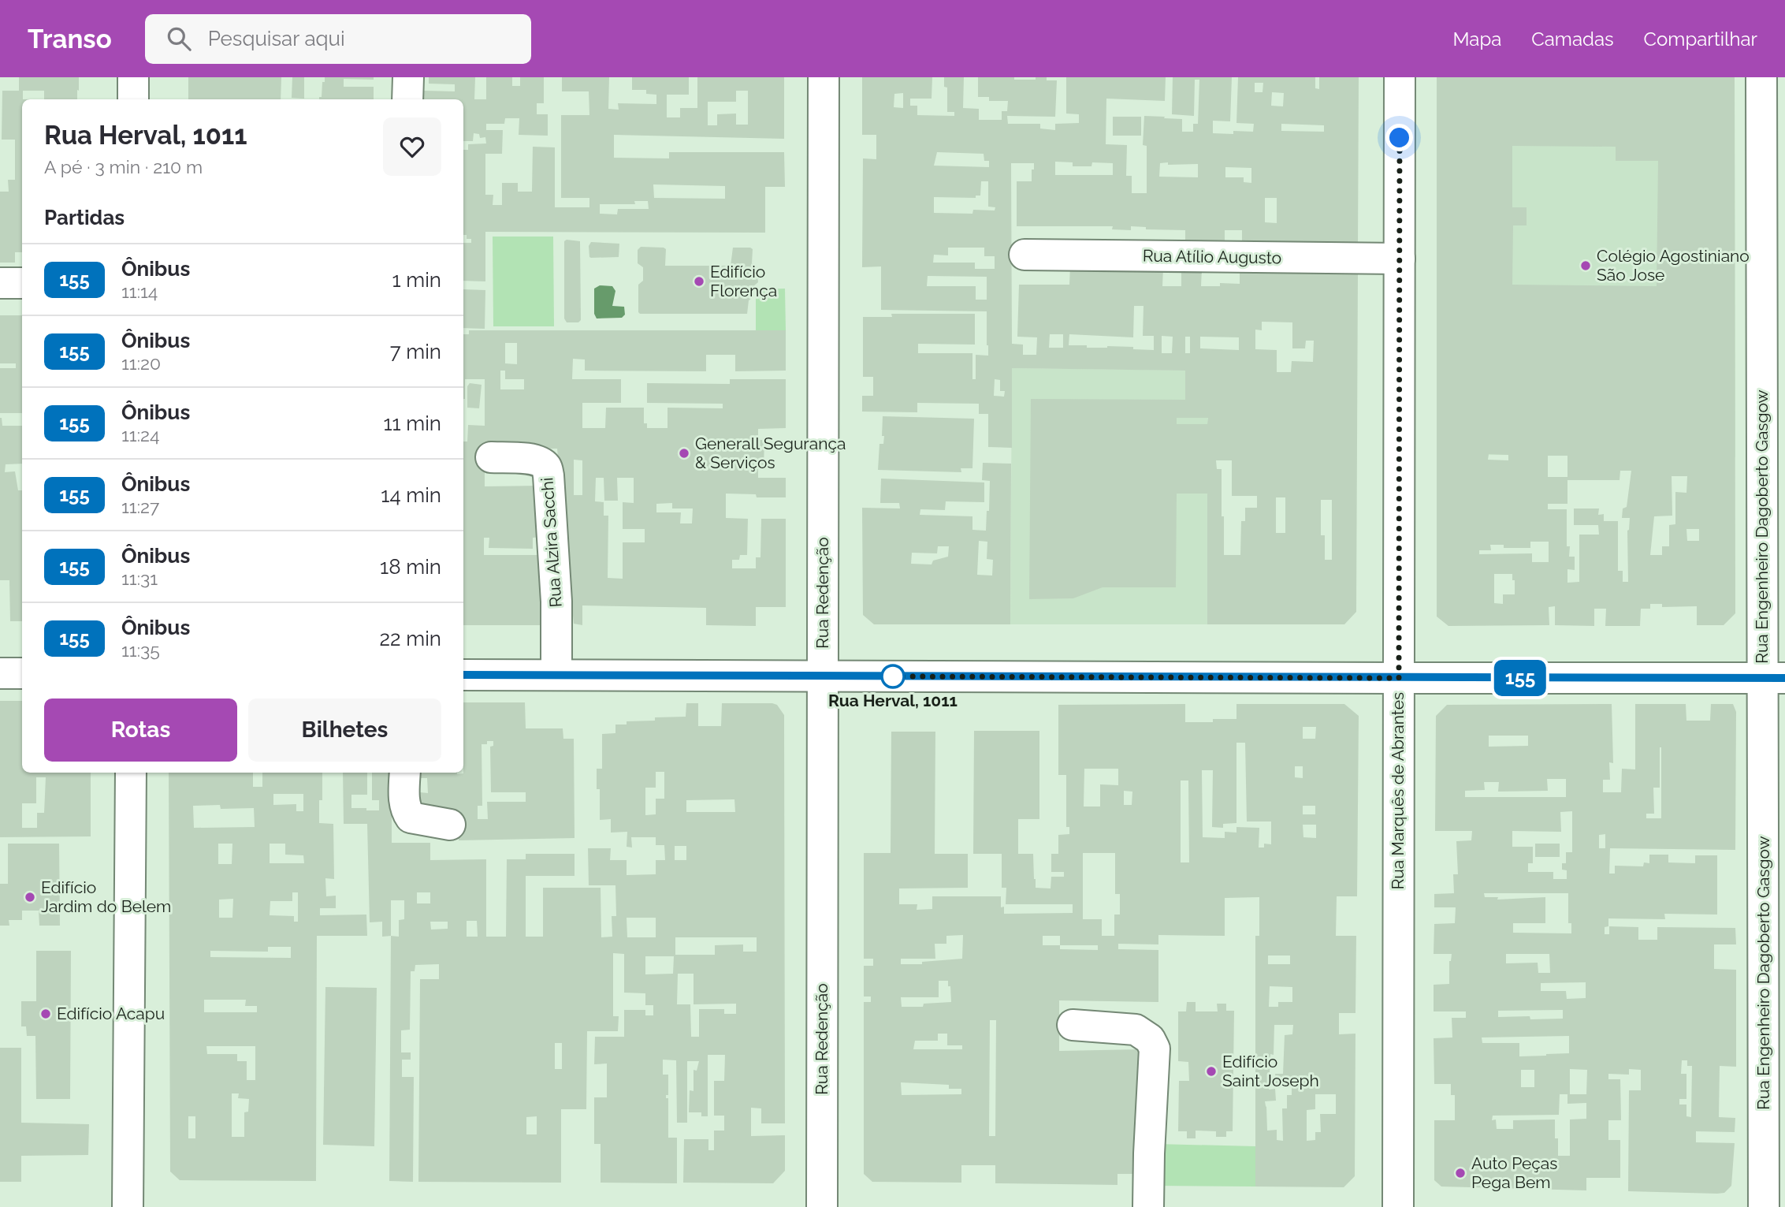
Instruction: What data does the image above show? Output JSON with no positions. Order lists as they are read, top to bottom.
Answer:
{
  "streets": {
    "street": [
      "Rua Atílio Augusto",
      "Rua Engenheiro Dagoberto Gasgow",
      "Rua Alzira Sacchi",
      "Rua Redenção",
      "Rua Marquês de Abrantes"
    ]
  },
  "crossings": [
    ["Rua Atílio Augusto", "Rua Marquês de Abrantes"]
  ],
  "places": [
    "Colégio Agostiniano São Jose",
    "Edifício Florença",
    "Generall Segurança & Serviços",
    "Rua Herval, 1011",
    "Edifício Jardim do Belem",
    "Edifício Acapu",
    "Edifício Saint Joseph",
    "Auto Peças Pega Bem"
  ],
  "lines": ["bus line 155"],
  "page": {
    "header": "Transo",
    "search": "Pesquisar aqui",
    "nav": ["Mapa", "Camadas", "Compartilhar"],
    "on_map": "155",
    "heading": [
      ["Rua Herval, 1011", "A pé · 3 min · 210 m"],
      "Partidas"
    ],
    "list": [
      {
        "mark": "155",
        "name": "Ônibus",
        "note": "11:14",
        "value": "1 min"
      },
      {
        "mark": "155",
        "name": "Ônibus",
        "note": "11:20",
        "value": "7 min"
      },
      {
        "mark": "155",
        "name": "Ônibus",
        "note": "11:24",
        "value": "11 min"
      },
      {
        "mark": "155",
        "name": "Ônibus",
        "note": "11:27",
        "value": "14 min"
      },
      {
        "mark": "155",
        "name": "Ônibus",
        "note": "11:31",
        "value": "18 min"
      },
      {
        "mark": "155",
        "name": "Ônibus",
        "note": "11:35",
        "value": "22 min"
      }
    ],
    "buttons": ["Rotas", "Bilhetes"]
  }
}
